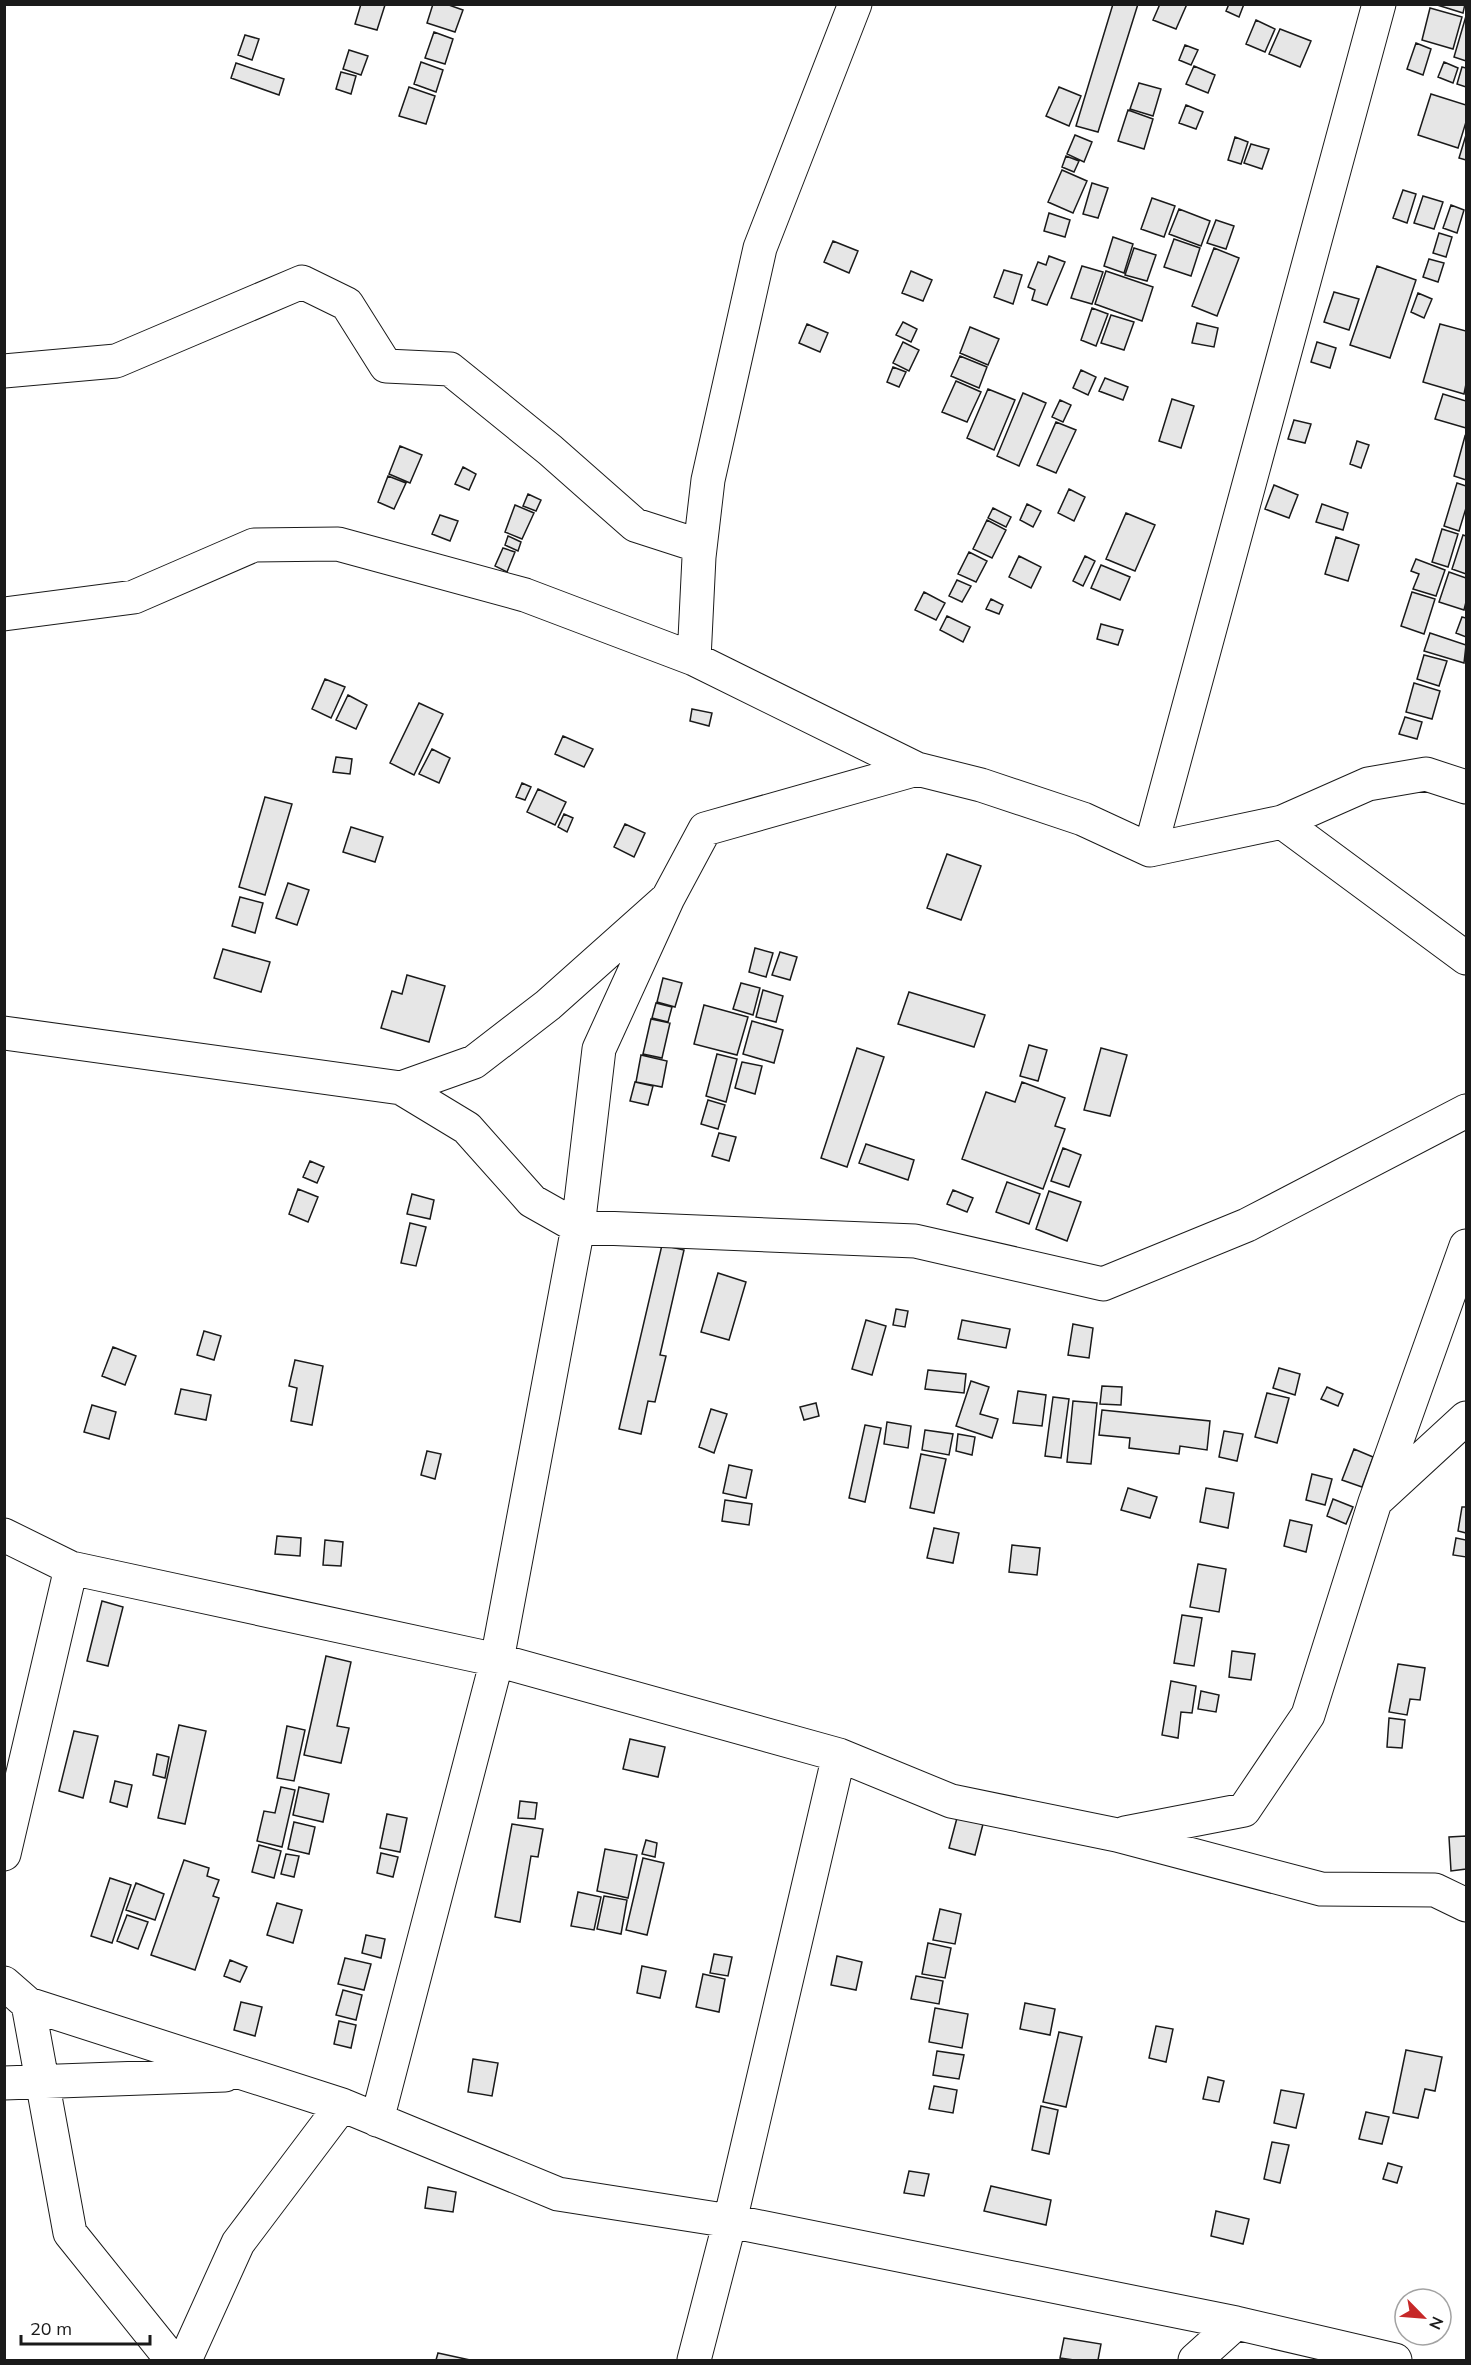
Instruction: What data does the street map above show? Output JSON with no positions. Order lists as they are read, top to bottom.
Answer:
{
  "scale_bar": "20 m",
  "north": "bottom right"
}
